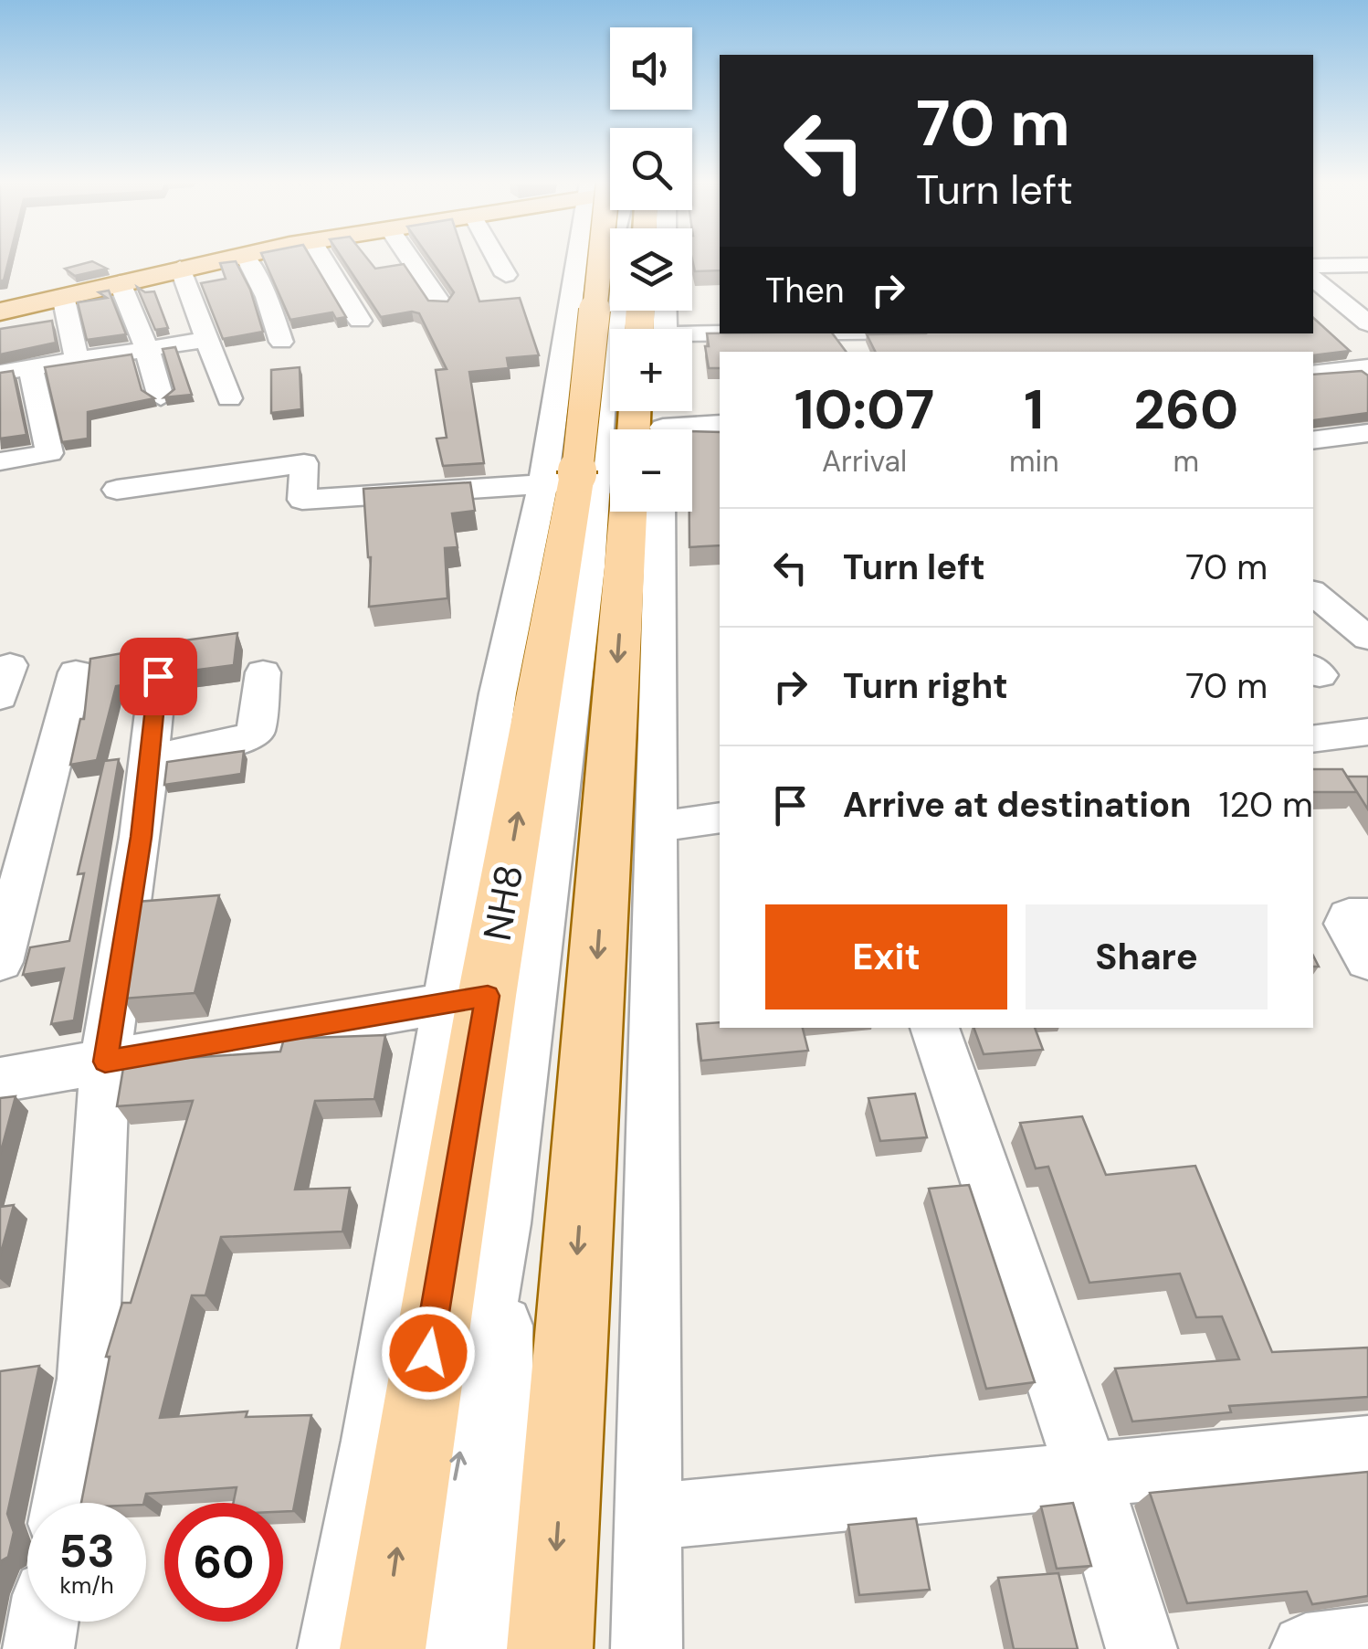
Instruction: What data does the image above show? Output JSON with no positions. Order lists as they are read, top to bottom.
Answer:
{
  "streets": {
    "main road": ["NH8"]
  },
  "page": {
    "map_buttons": ["+", "−"],
    "turn": ["70 m", "Turn left"],
    "then": "Then",
    "eta": [
      "10:07",
      "Arrival",
      "1",
      "min",
      "260",
      "m"
    ],
    "list": [
      {
        "name": "Turn left",
        "value": "70 m"
      },
      {
        "name": "Turn right",
        "value": "70 m"
      },
      {
        "name": "Arrive at destination",
        "value": "120 m"
      }
    ],
    "buttons": ["Exit", "Share"],
    "speed": "53 km/h",
    "limit": "60"
  }
}
